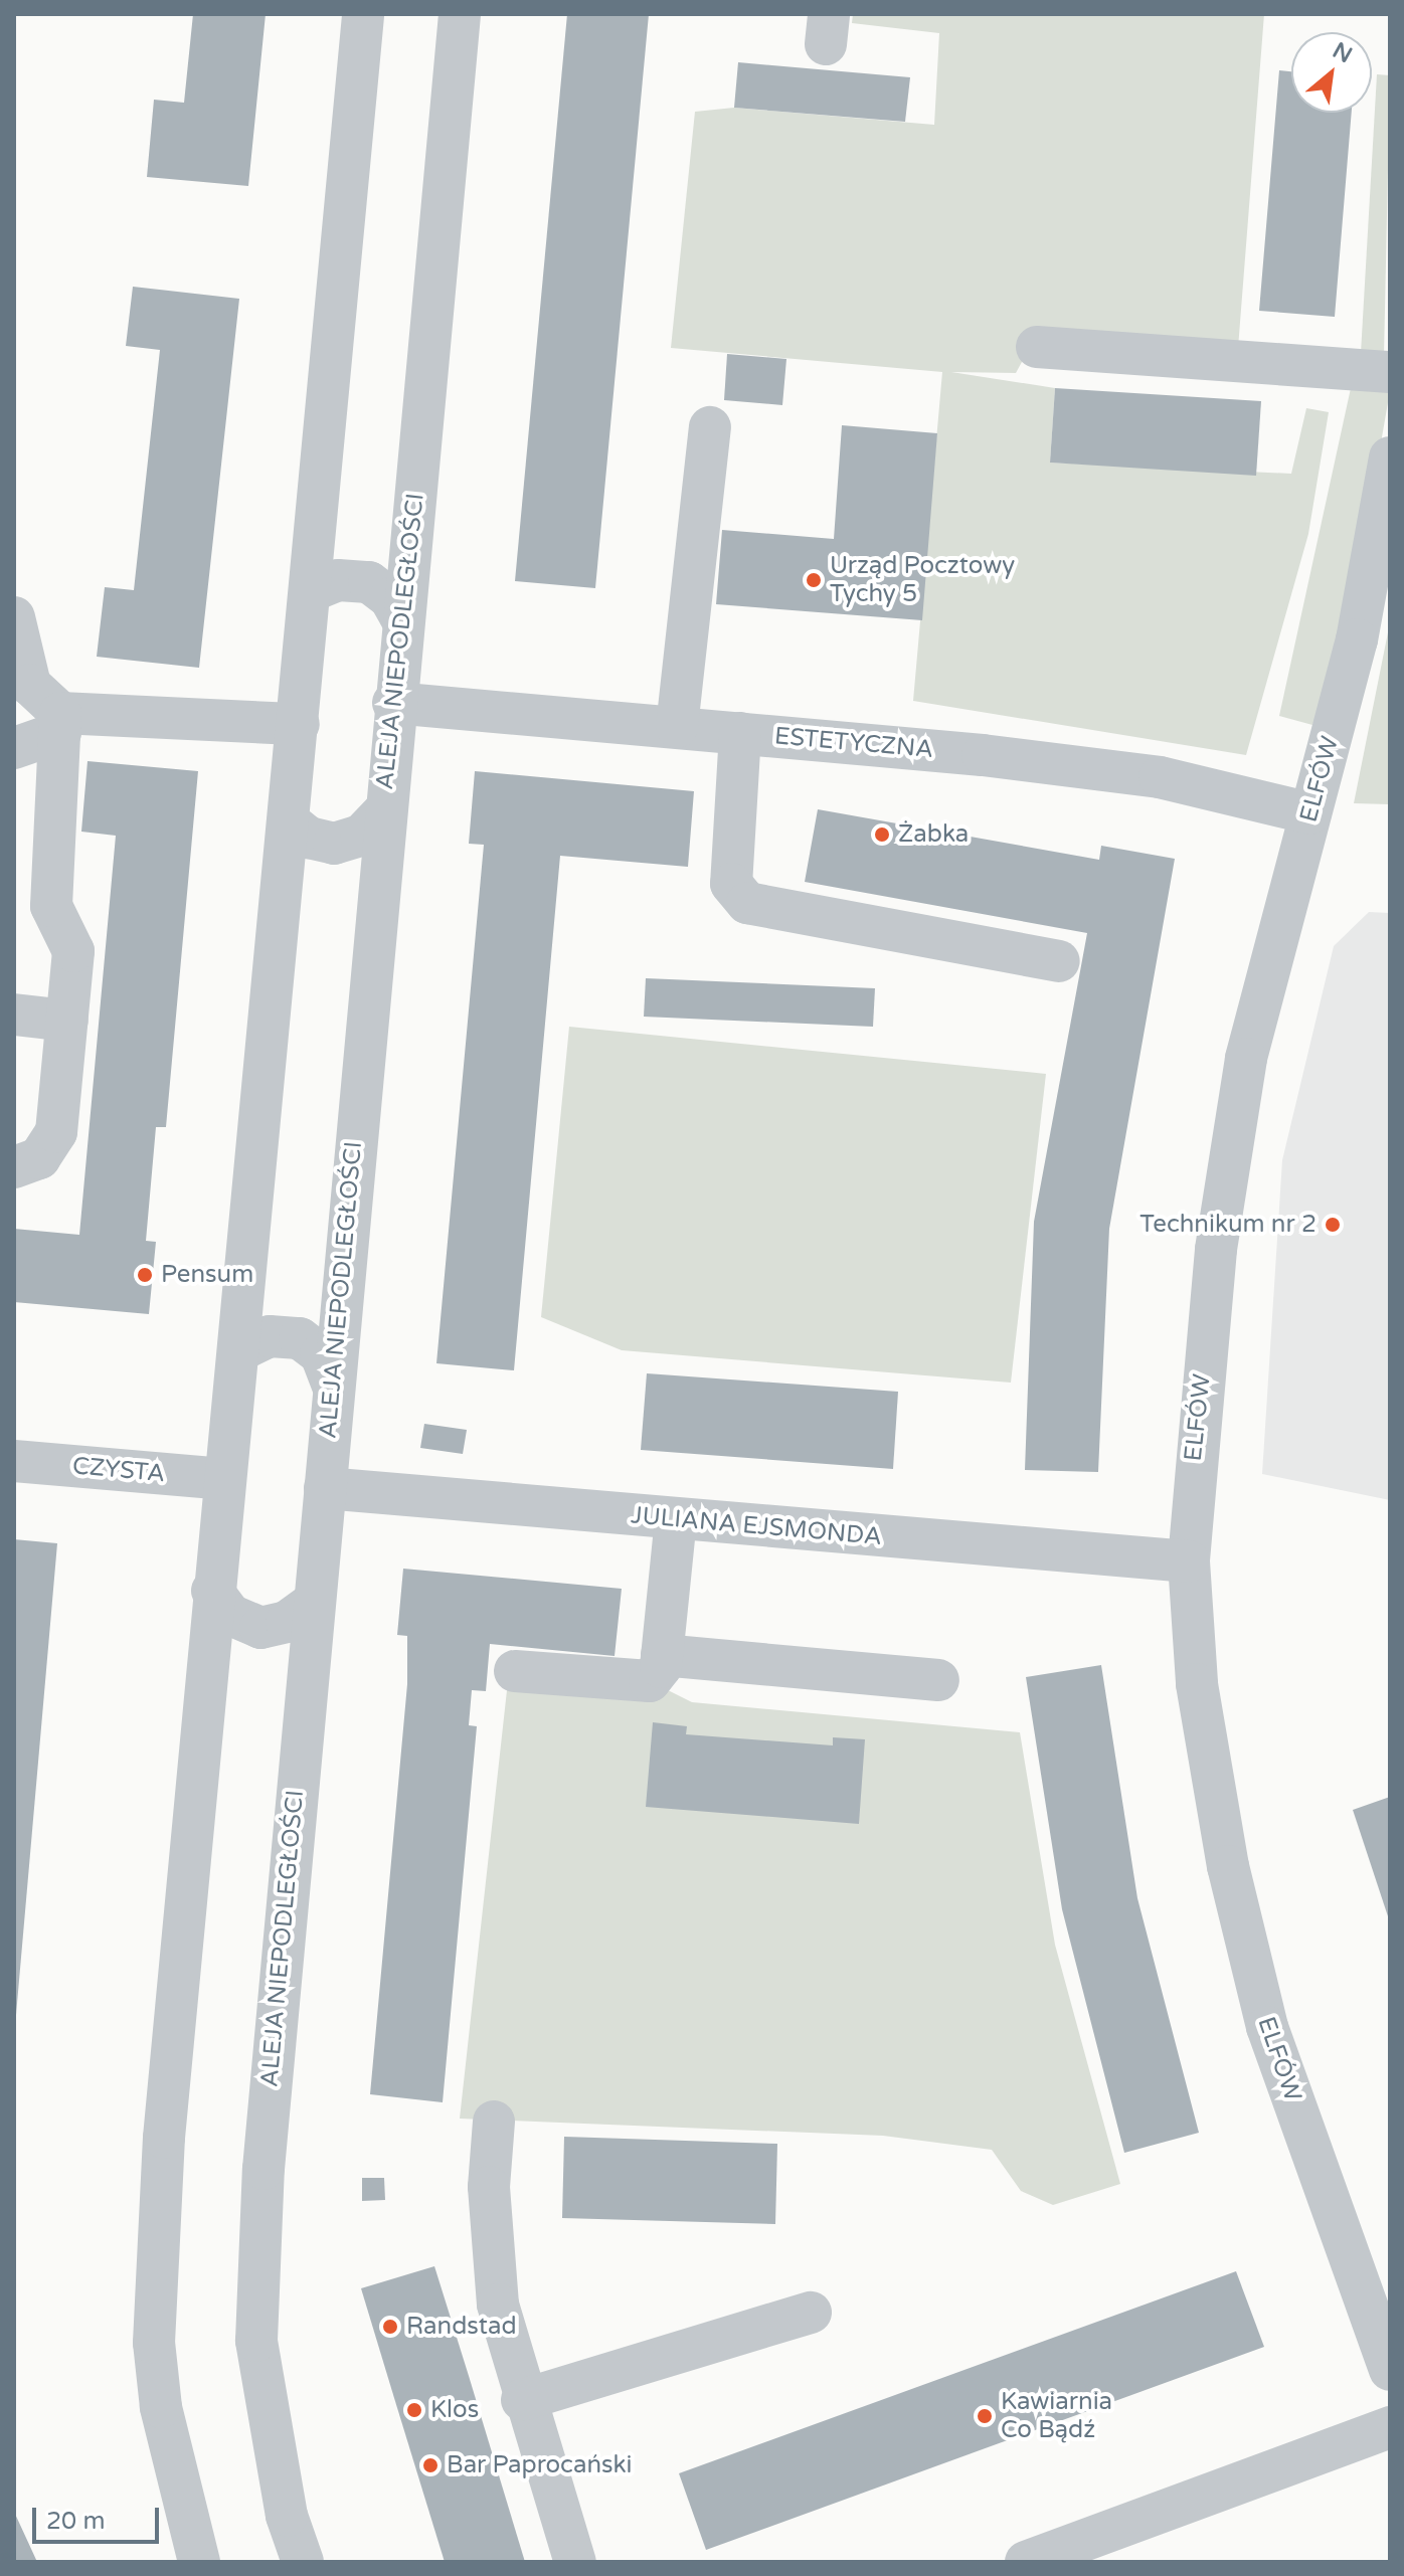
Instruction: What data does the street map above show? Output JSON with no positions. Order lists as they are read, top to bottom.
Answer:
{
  "streets": {
    "street": [
      "ALEJA NIEPODLEGŁOŚCI",
      "ESTETYCZNA",
      "ELFÓW",
      "CZYSTA",
      "JULIANA EJSMONDA"
    ]
  },
  "crossings": [
    ["ALEJA NIEPODLEGŁOŚCI", "ESTETYCZNA"],
    ["ALEJA NIEPODLEGŁOŚCI", "JULIANA EJSMONDA"],
    ["ESTETYCZNA", "ELFÓW"],
    ["ELFÓW", "JULIANA EJSMONDA"]
  ],
  "places": [
    "Urząd Pocztowy Tychy 5",
    "Żabka",
    "Technikum nr 2",
    "Pensum",
    "Randstad",
    "Klos",
    "Kawiarnia Co Bądź",
    "Bar Paprocański"
  ],
  "scale_bar": "20 m",
  "north": "top right"
}
